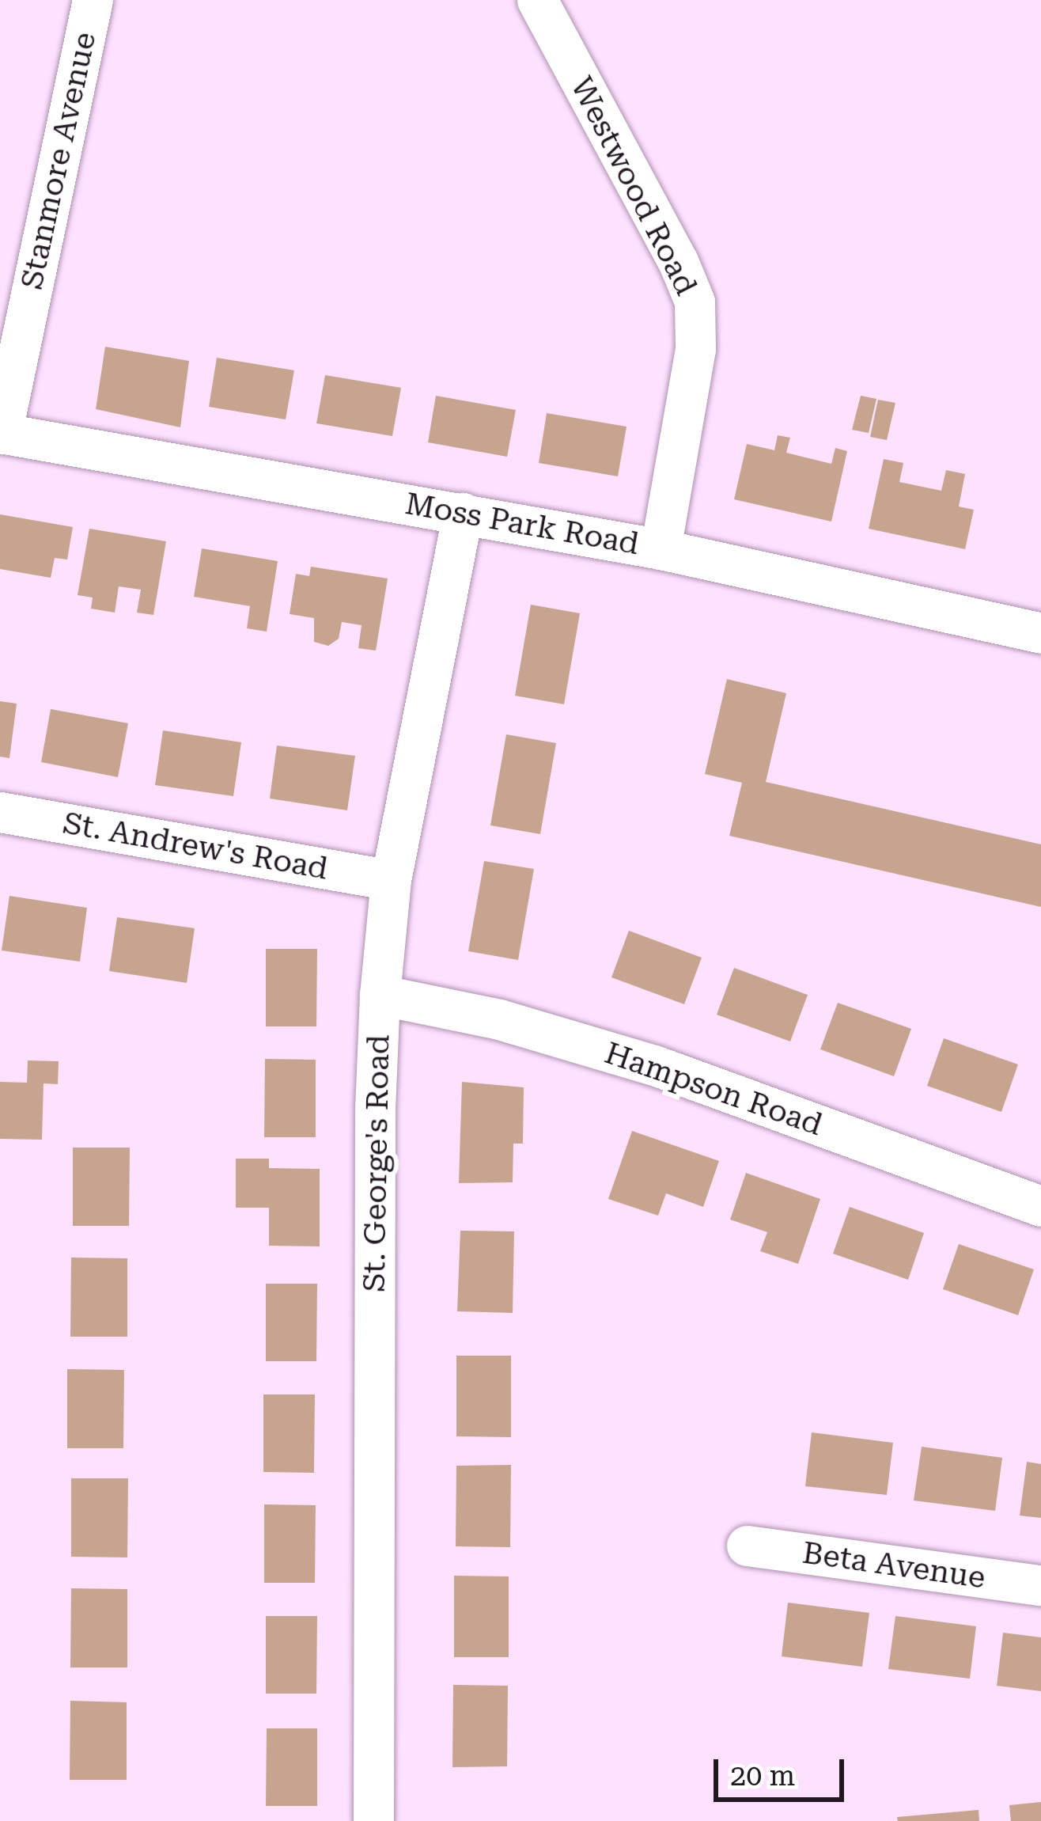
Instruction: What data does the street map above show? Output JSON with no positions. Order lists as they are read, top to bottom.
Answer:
{
  "streets": {
    "street": [
      "Stanmore Avenue",
      "Westwood Road",
      "Moss Park Road",
      "St. Andrew's Road",
      "Hampson Road",
      "St. George's Road",
      "Beta Avenue"
    ]
  },
  "crossings": [
    ["Stanmore Avenue", "Moss Park Road"],
    ["Westwood Road", "Moss Park Road"],
    ["Moss Park Road", "St. George's Road"],
    ["St. Andrew's Road", "St. George's Road"],
    ["Hampson Road", "St. George's Road"]
  ],
  "scale_bar": "20 m"
}
